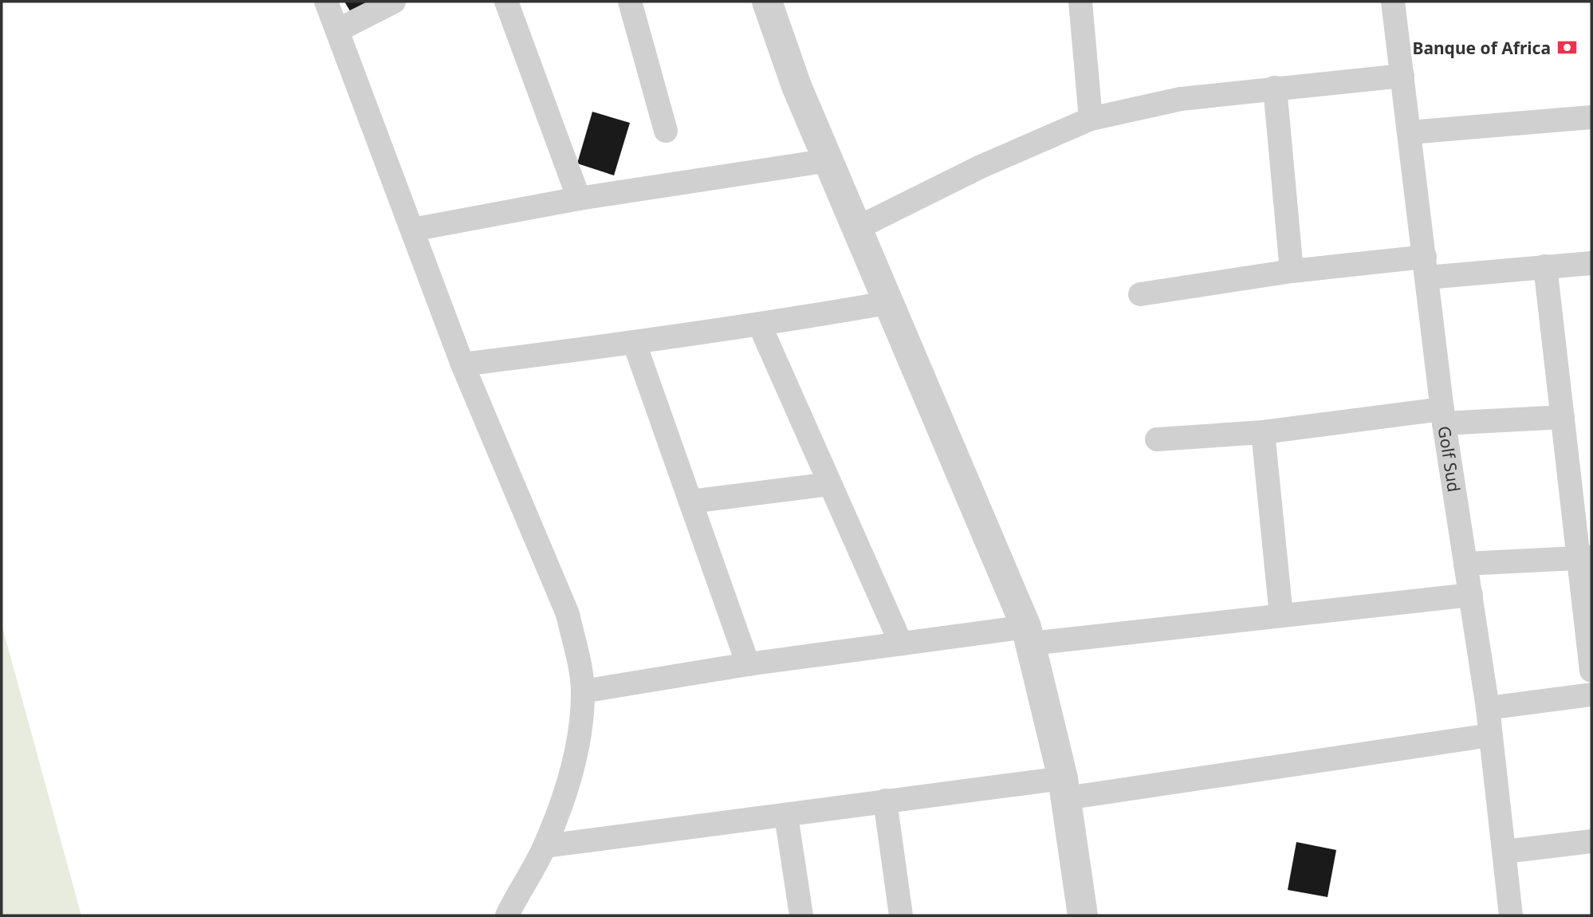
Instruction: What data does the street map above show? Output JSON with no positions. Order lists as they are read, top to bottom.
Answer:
{
  "streets": {
    "street": ["Golf Sud"]
  },
  "places": {
    "bank": ["Banque of Africa"]
  }
}
